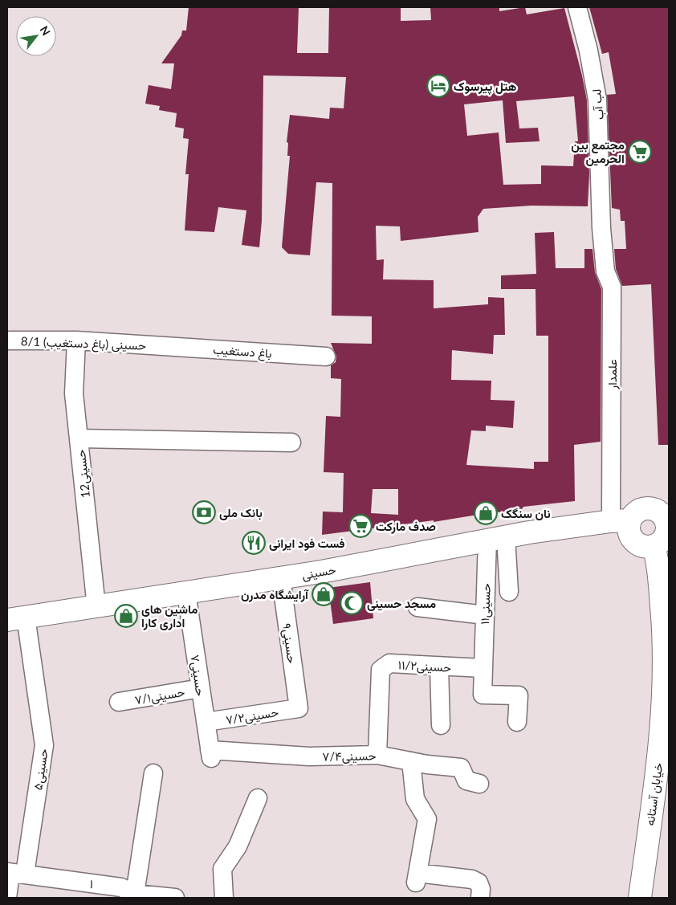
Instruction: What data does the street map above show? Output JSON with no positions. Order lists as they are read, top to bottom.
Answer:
{
  "streets": {
    "street": [
      "لب آب",
      "8/1 حسینی (باغ دستغیب)",
      "باغ دستغیب",
      "علمدار",
      "حسینی12",
      "حسینی",
      "حسینی۱۱",
      "حسینی۹",
      "حسینی۱۱/۲",
      "حسینی۷",
      "حسینی۷/۱",
      "حسینی۷/۲",
      "حسینی۷/۴",
      "حسینی۵",
      "خیابان آستانه",
      "۱"
    ]
  },
  "crossings": [
    ["لب آب", "علمدار"],
    ["8/1 حسینی (باغ دستغیب)", "باغ دستغیب"],
    ["8/1 حسینی (باغ دستغیب)", "حسینی12"],
    ["علمدار", "حسینی"],
    ["علمدار", "خیابان آستانه"],
    ["حسینی12", "حسینی"],
    ["حسینی", "حسینی۱۱"],
    ["حسینی", "حسینی۹"],
    ["حسینی", "حسینی۷"],
    ["حسینی", "حسینی۵"],
    ["حسینی", "خیابان آستانه"],
    ["حسینی۱۱", "حسینی۱۱/۲"],
    ["حسینی۹", "حسینی۷/۲"],
    ["حسینی۱۱/۲", "حسینی۷/۴"],
    ["حسینی۷", "حسینی۷/۱"],
    ["حسینی۷", "حسینی۷/۲"],
    ["حسینی۷", "حسینی۷/۴"],
    ["حسینی۵", "۱"]
  ],
  "places": {
    "hotel": ["هتل پیرسوک"],
    "supermarket": ["مجتمع بین الحرمین", "صدف مارکت"],
    "bank": ["بانک ملی"],
    "shop": ["نان سنگک", "آرایشگاه مدرن", "ماشین های اداری کارا"],
    "restaurant": ["فست فود ایرانی"],
    "mosque": ["مسجد حسینی"]
  },
  "north": "top right"
}
